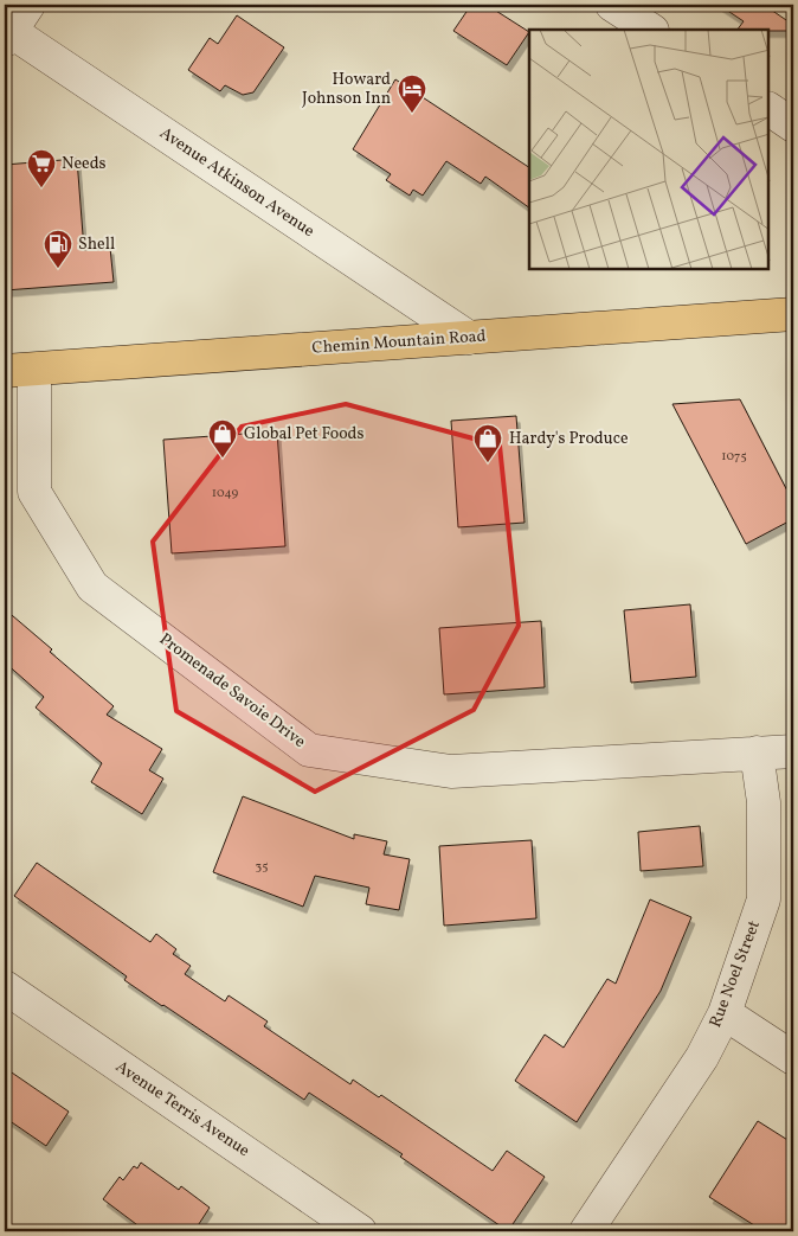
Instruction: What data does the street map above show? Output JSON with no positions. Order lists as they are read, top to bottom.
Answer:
{
  "streets": {
    "main road": ["Chemin Mountain Road"],
    "street": [
      "Avenue Atkinson Avenue",
      "Promenade Savoie Drive",
      "Rue Noel Street",
      "Avenue Terris Avenue"
    ]
  },
  "crossings": [
    ["Avenue Atkinson Avenue", "Chemin Mountain Road"],
    ["Chemin Mountain Road", "Promenade Savoie Drive"],
    ["Promenade Savoie Drive", "Rue Noel Street"]
  ],
  "places": {
    "hotel": ["Howard Johnson Inn"],
    "supermarket": ["Needs"],
    "fuel station": ["Shell"],
    "shop": ["Global Pet Foods", "Hardy's Produce"]
  },
  "house_numbers": ["1075", "1049", "35"]
}
